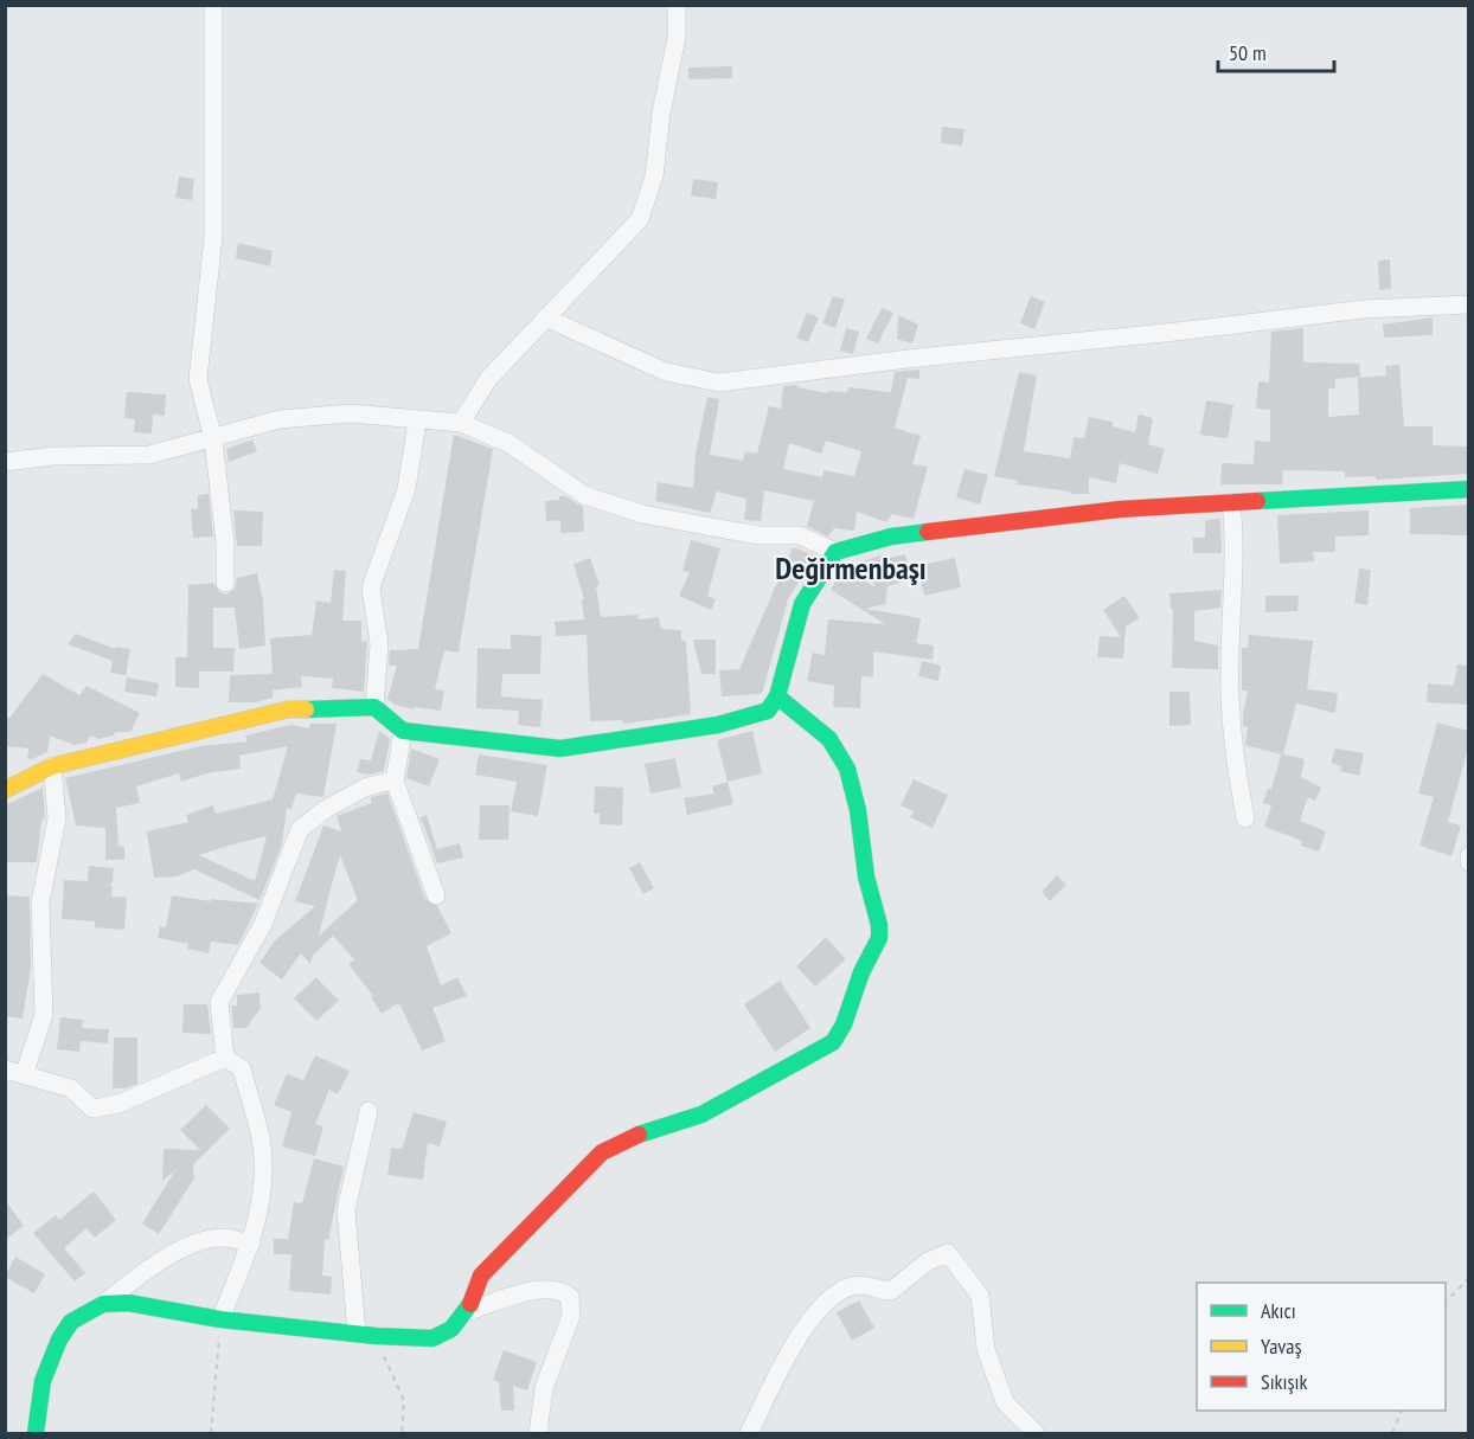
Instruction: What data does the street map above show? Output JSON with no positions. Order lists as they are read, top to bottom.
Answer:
{
  "districts": ["Değirmenbaşı"],
  "legend": ["Akıcı", "Yavaş", "Sıkışık"],
  "scale_bar": "50 m"
}
